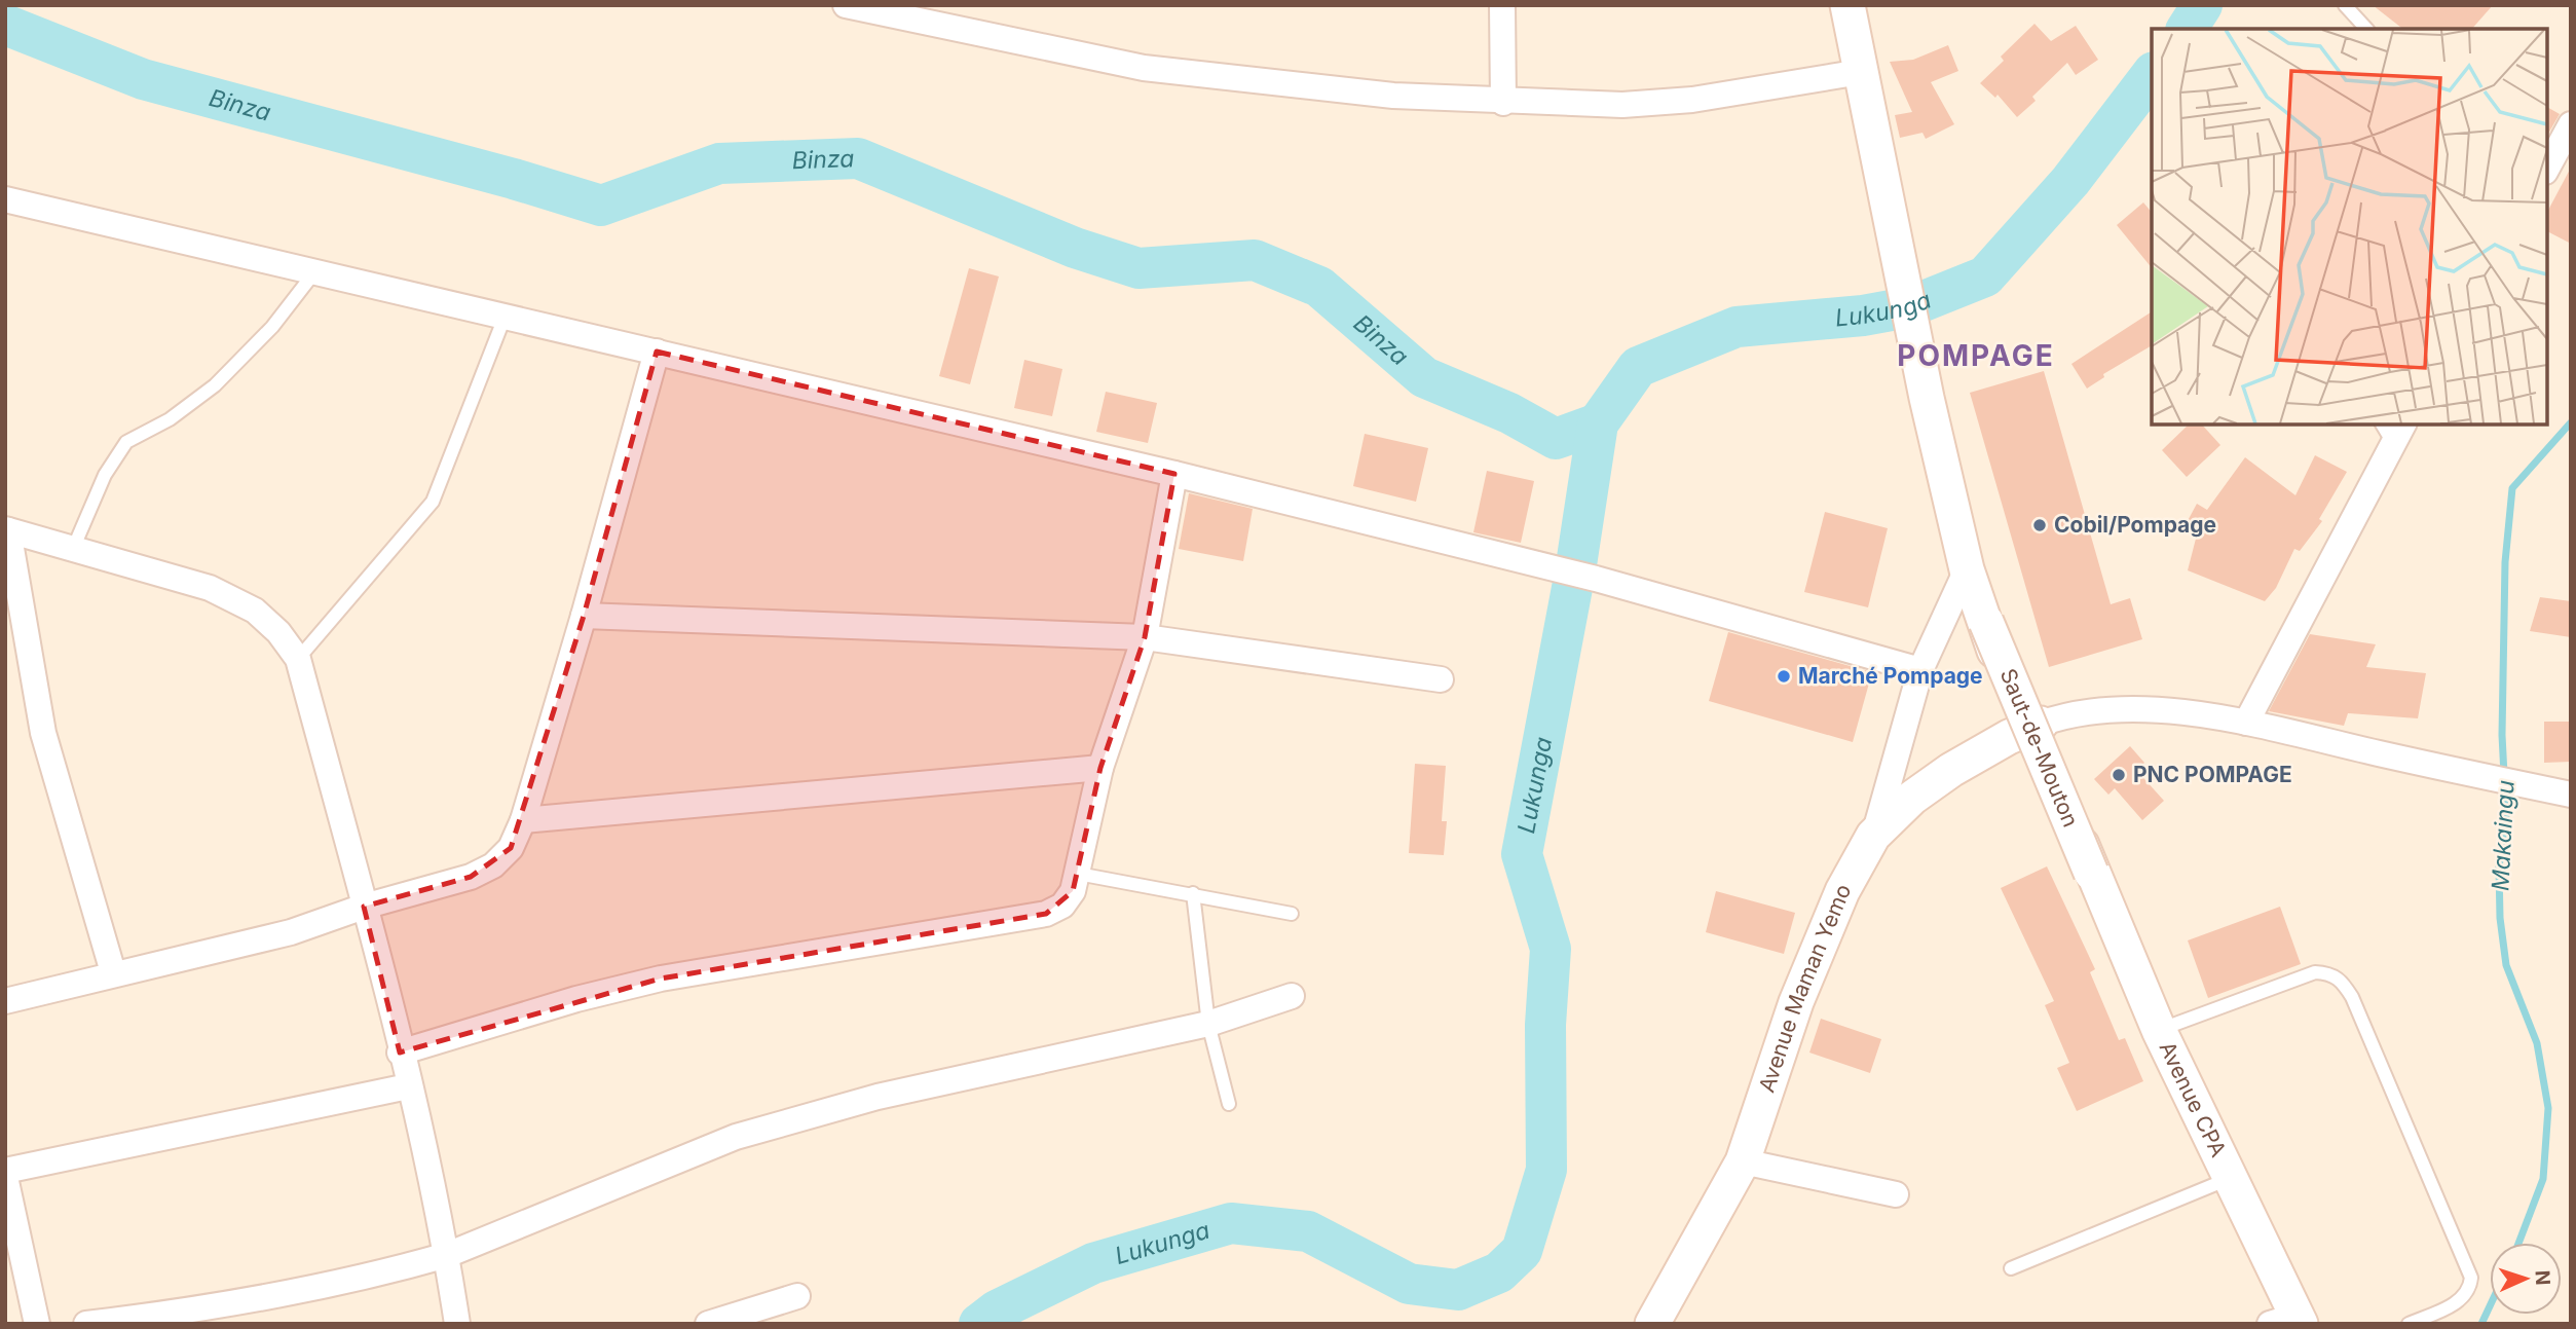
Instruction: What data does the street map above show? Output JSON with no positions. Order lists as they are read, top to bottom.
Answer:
{
  "streets": {
    "street": ["Saut-de-Mouton", "Avenue Maman Yemo", "Avenue CPA"]
  },
  "crossings": [
    ["Saut-de-Mouton", "Avenue CPA"]
  ],
  "districts": ["POMPAGE"],
  "water": ["Binza", "Lukunga", "Makaingu"],
  "places": ["Cobil/Pompage", "Marché Pompage", "PNC POMPAGE"],
  "north": "right"
}
